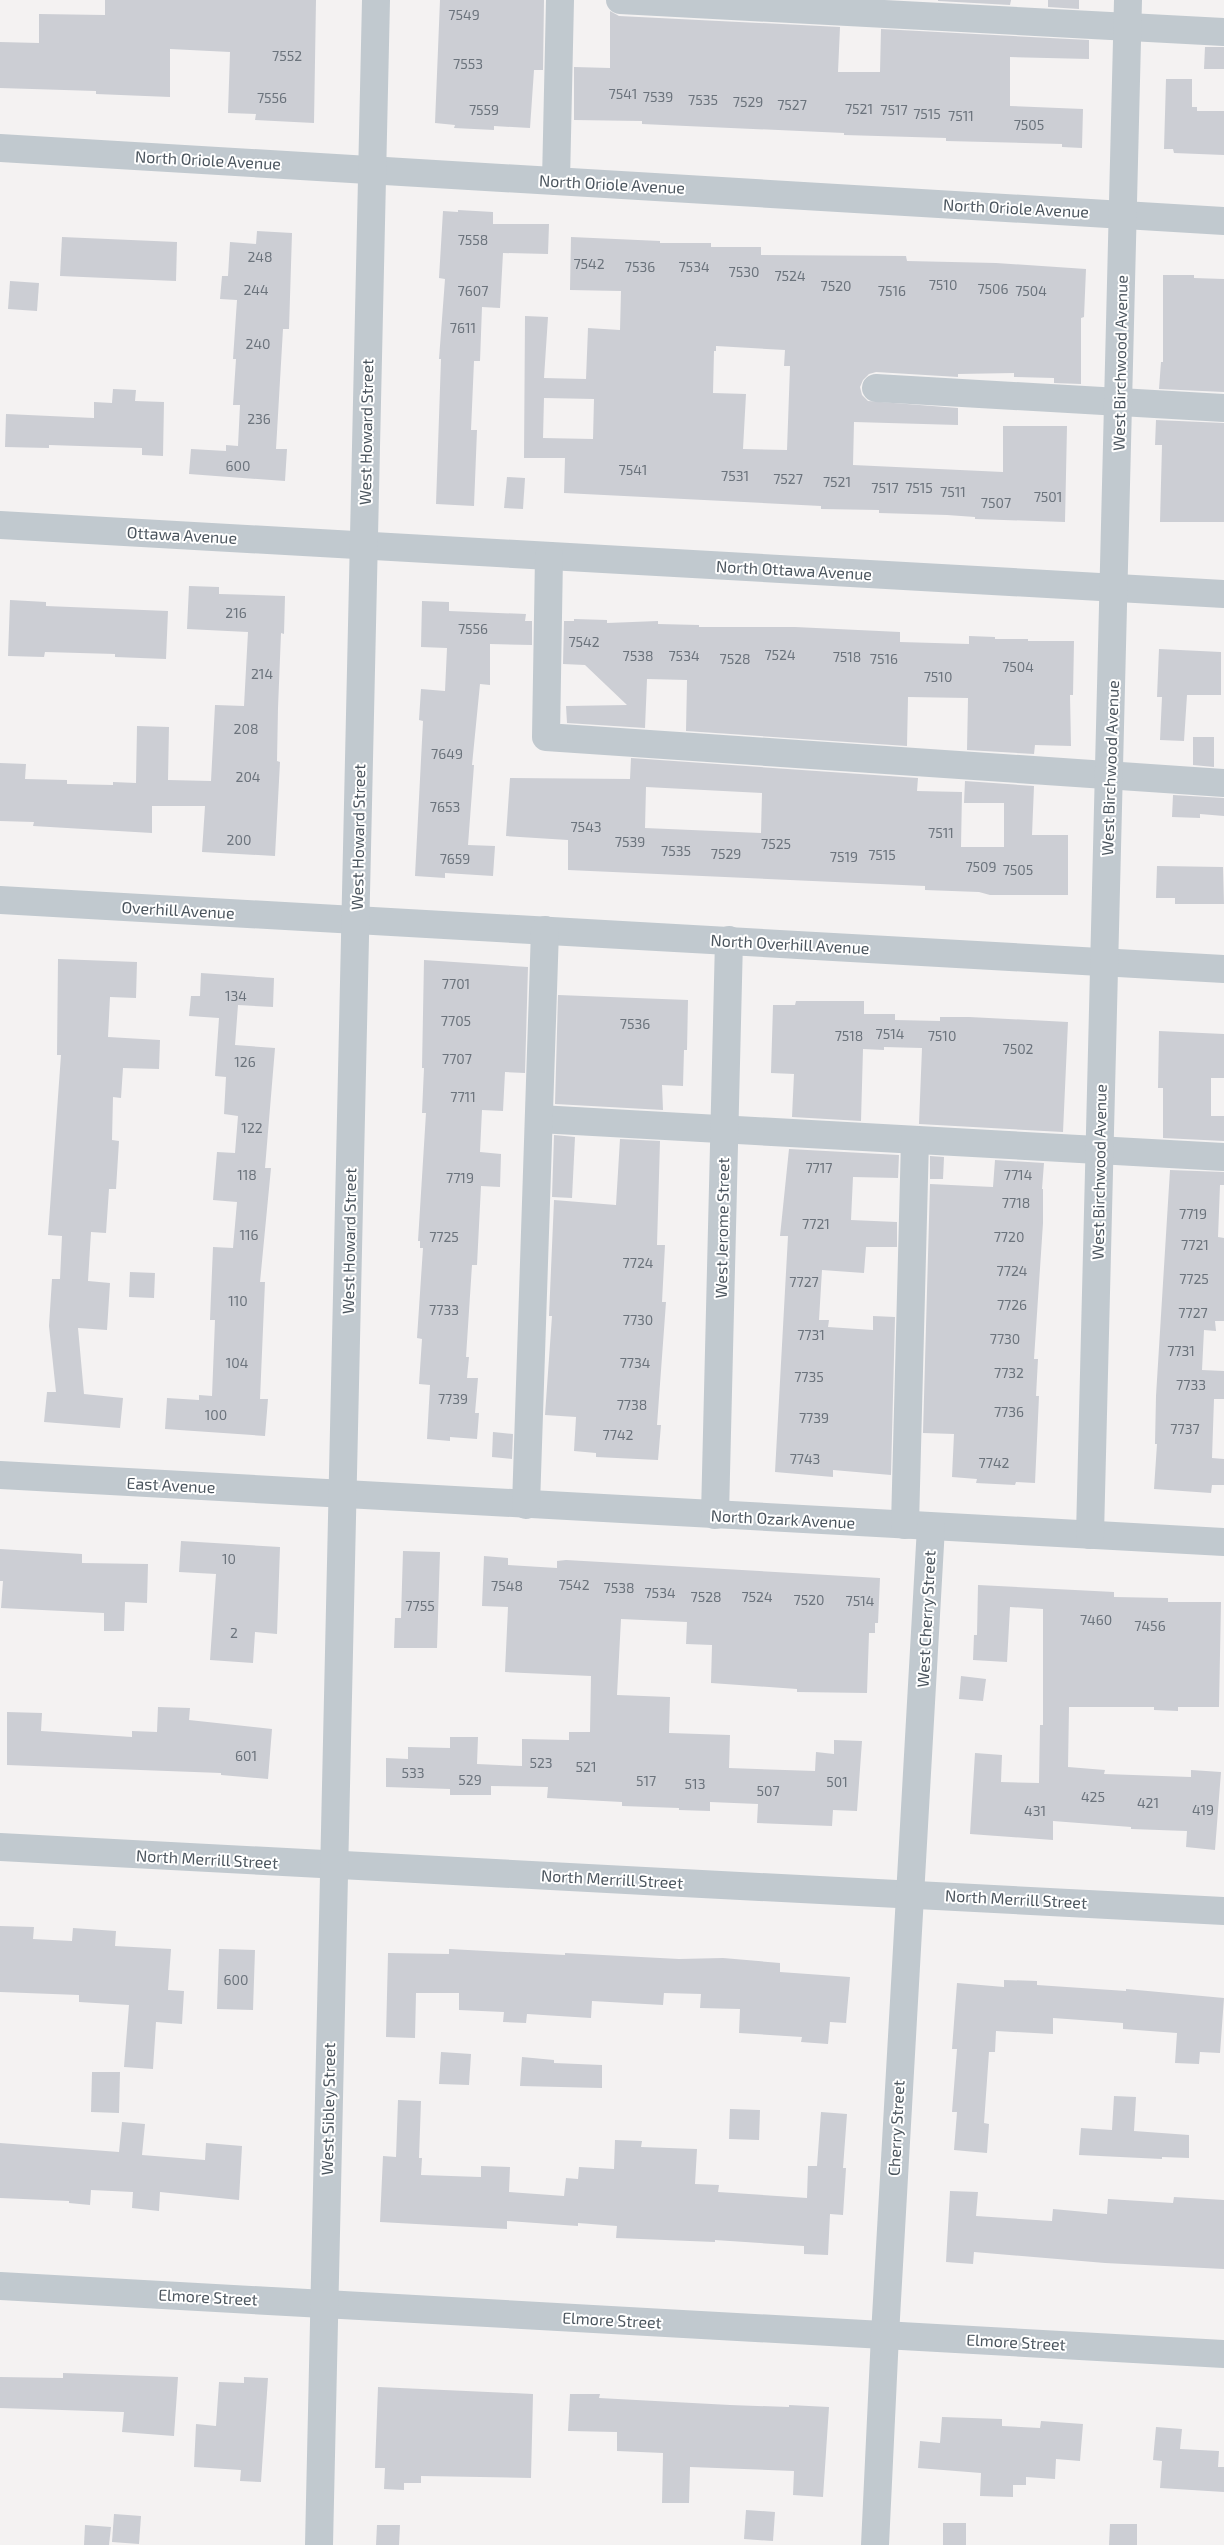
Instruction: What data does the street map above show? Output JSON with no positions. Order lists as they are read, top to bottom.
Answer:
{
  "streets": {
    "street": [
      "North Oriole Avenue",
      "West Birchwood Avenue",
      "West Howard Street",
      "Ottawa Avenue",
      "North Ottawa Avenue",
      "Overhill Avenue",
      "North Overhill Avenue",
      "West Jerome Street",
      "East Avenue",
      "North Ozark Avenue",
      "West Cherry Street",
      "North Merrill Street",
      "West Sibley Street",
      "Cherry Street",
      "Elmore Street"
    ]
  },
  "crossings": [
    ["North Oriole Avenue", "West Birchwood Avenue"],
    ["North Oriole Avenue", "West Howard Street"],
    ["West Birchwood Avenue", "North Ottawa Avenue"],
    ["West Birchwood Avenue", "North Overhill Avenue"],
    ["West Birchwood Avenue", "North Ozark Avenue"],
    ["West Howard Street", "Ottawa Avenue"],
    ["West Howard Street", "North Ottawa Avenue"],
    ["West Howard Street", "Overhill Avenue"],
    ["West Howard Street", "North Overhill Avenue"],
    ["West Howard Street", "East Avenue"],
    ["West Howard Street", "North Ozark Avenue"],
    ["West Howard Street", "West Sibley Street"],
    ["Ottawa Avenue", "North Ottawa Avenue"],
    ["Overhill Avenue", "North Overhill Avenue"],
    ["North Overhill Avenue", "West Jerome Street"],
    ["West Jerome Street", "North Ozark Avenue"],
    ["East Avenue", "North Ozark Avenue"],
    ["North Ozark Avenue", "West Cherry Street"],
    ["West Cherry Street", "Cherry Street"],
    ["North Merrill Street", "West Sibley Street"],
    ["North Merrill Street", "Cherry Street"],
    ["West Sibley Street", "Elmore Street"],
    ["Cherry Street", "Elmore Street"]
  ],
  "house_numbers": [
    "7549",
    "7552",
    "7553",
    "7541",
    "7539",
    "7556",
    "7535",
    "7529",
    "7527",
    "7521",
    "7559",
    "7517",
    "7515",
    "7511",
    "7505",
    "7558",
    "248",
    "7542",
    "7536",
    "7534",
    "7530",
    "7524",
    "7510",
    "7520",
    "7506",
    "244",
    "7607",
    "7516",
    "7504",
    "7611",
    "240",
    "236",
    "600",
    "7541",
    "7531",
    "7527",
    "7521",
    "7517",
    "7515",
    "7511",
    "7501",
    "7507",
    "216",
    "7556",
    "7542",
    "7524",
    "7538",
    "7534",
    "7518",
    "7528",
    "7516",
    "7504",
    "214",
    "7510",
    "208",
    "7649",
    "204",
    "7653",
    "7543",
    "7511",
    "200",
    "7539",
    "7525",
    "7535",
    "7529",
    "7515",
    "7519",
    "7659",
    "7509",
    "7505",
    "7701",
    "134",
    "7705",
    "7536",
    "7514",
    "7518",
    "7510",
    "7502",
    "7707",
    "126",
    "7711",
    "122",
    "7717",
    "118",
    "7714",
    "7719",
    "7718",
    "7719",
    "7721",
    "116",
    "7725",
    "7720",
    "7721",
    "7724",
    "7724",
    "7725",
    "7727",
    "110",
    "7726",
    "7733",
    "7727",
    "7730",
    "7731",
    "7730",
    "7731",
    "104",
    "7734",
    "7732",
    "7735",
    "7733",
    "7739",
    "7738",
    "7736",
    "100",
    "7739",
    "7737",
    "7742",
    "7743",
    "7742",
    "10",
    "7542",
    "7548",
    "7538",
    "7534",
    "7528",
    "7524",
    "7520",
    "7514",
    "7755",
    "7460",
    "7456",
    "2",
    "601",
    "523",
    "521",
    "533",
    "529",
    "517",
    "501",
    "513",
    "507",
    "425",
    "421",
    "419",
    "431",
    "600"
  ]
}
